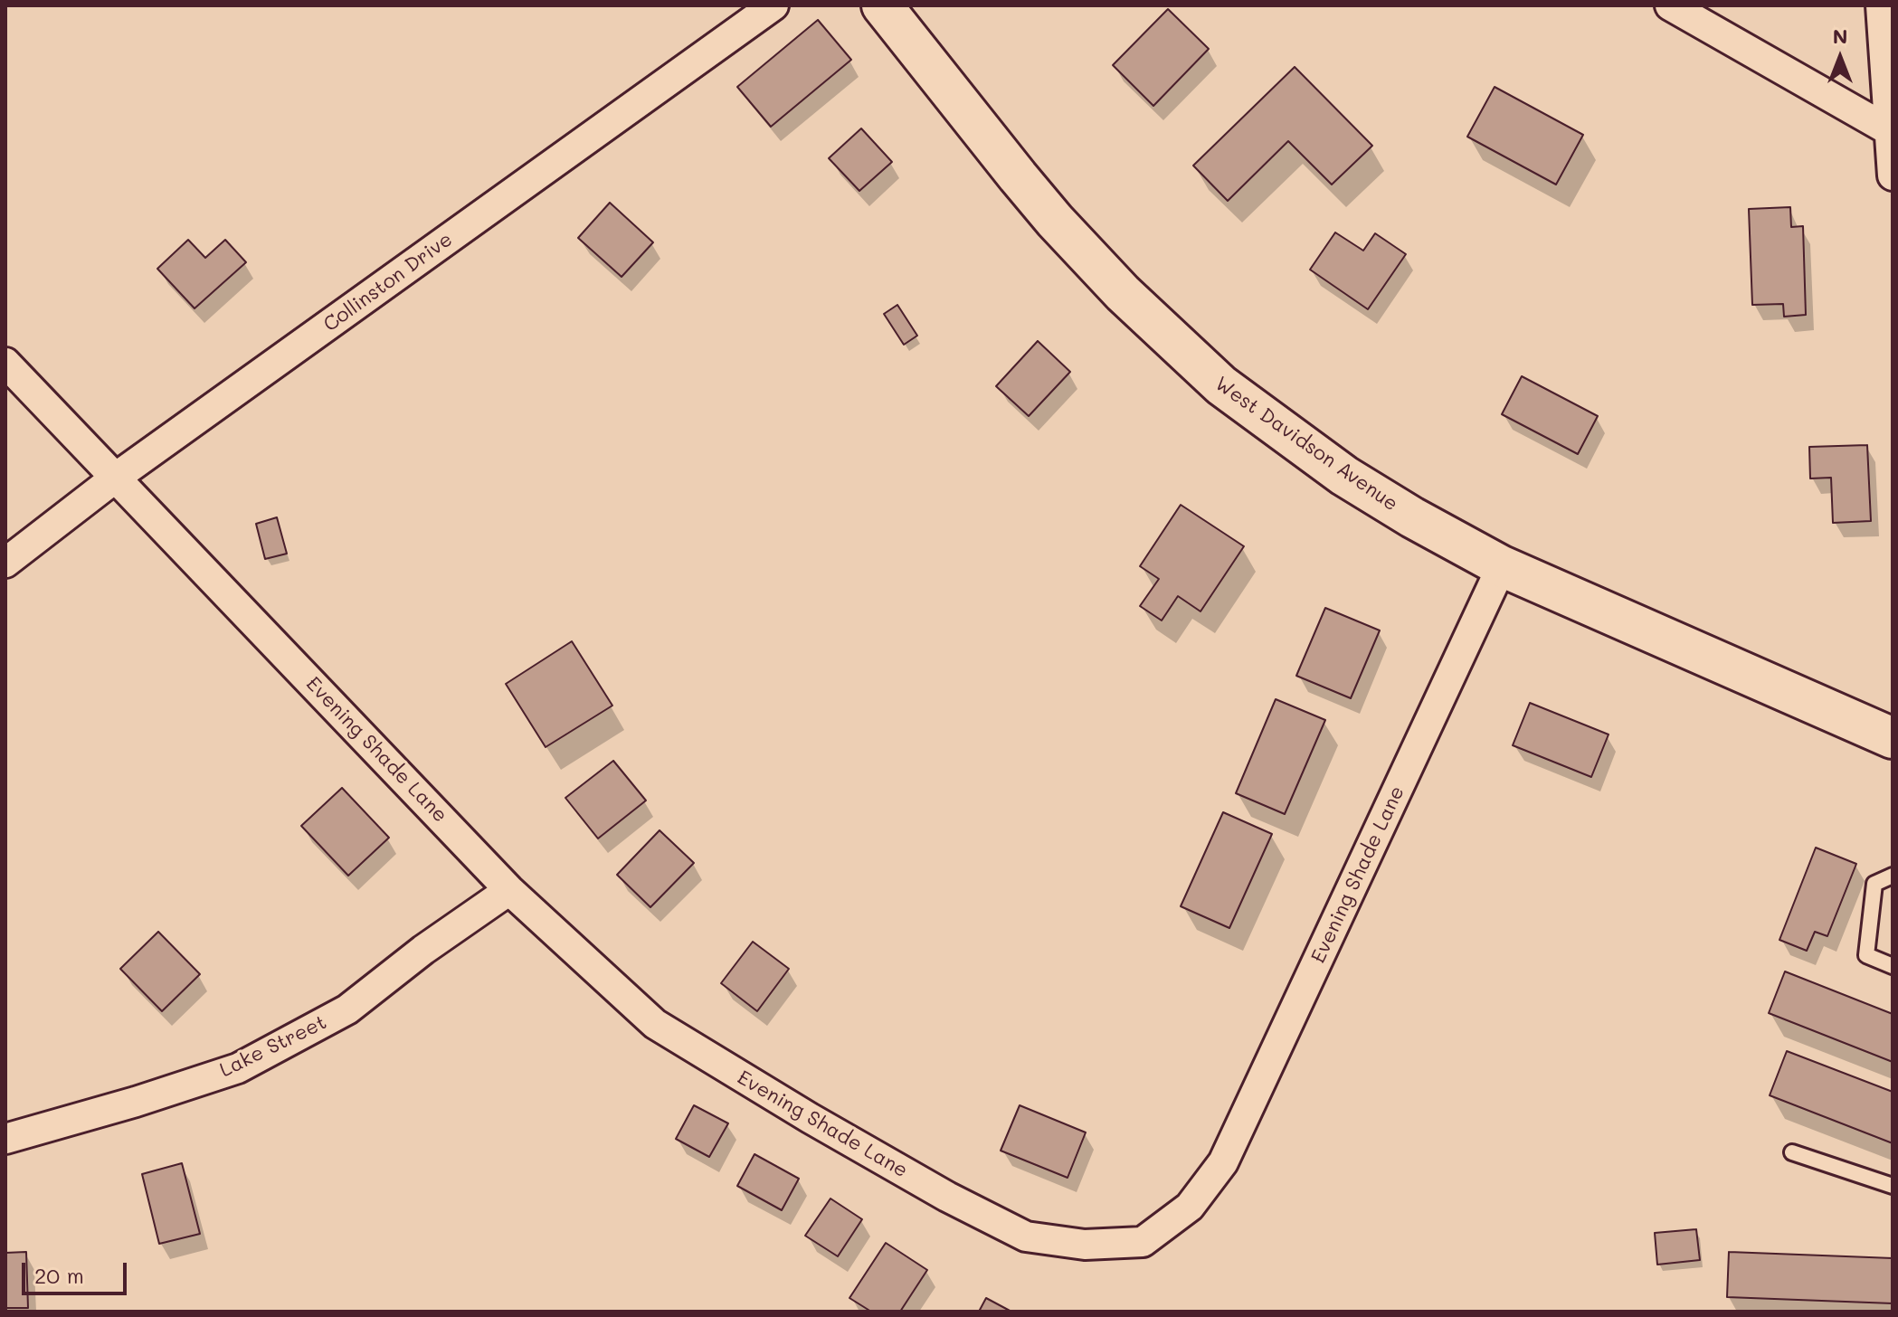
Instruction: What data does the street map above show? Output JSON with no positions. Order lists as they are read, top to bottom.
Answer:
{
  "streets": {
    "street": [
      "Collinston Drive",
      "West Davidson Avenue",
      "Evening Shade Lane",
      "Lake Street"
    ]
  },
  "crossings": [
    ["Collinston Drive", "Evening Shade Lane"],
    ["West Davidson Avenue", "Evening Shade Lane"],
    ["Evening Shade Lane", "Lake Street"]
  ],
  "scale_bar": "20 m",
  "north": "top"
}
